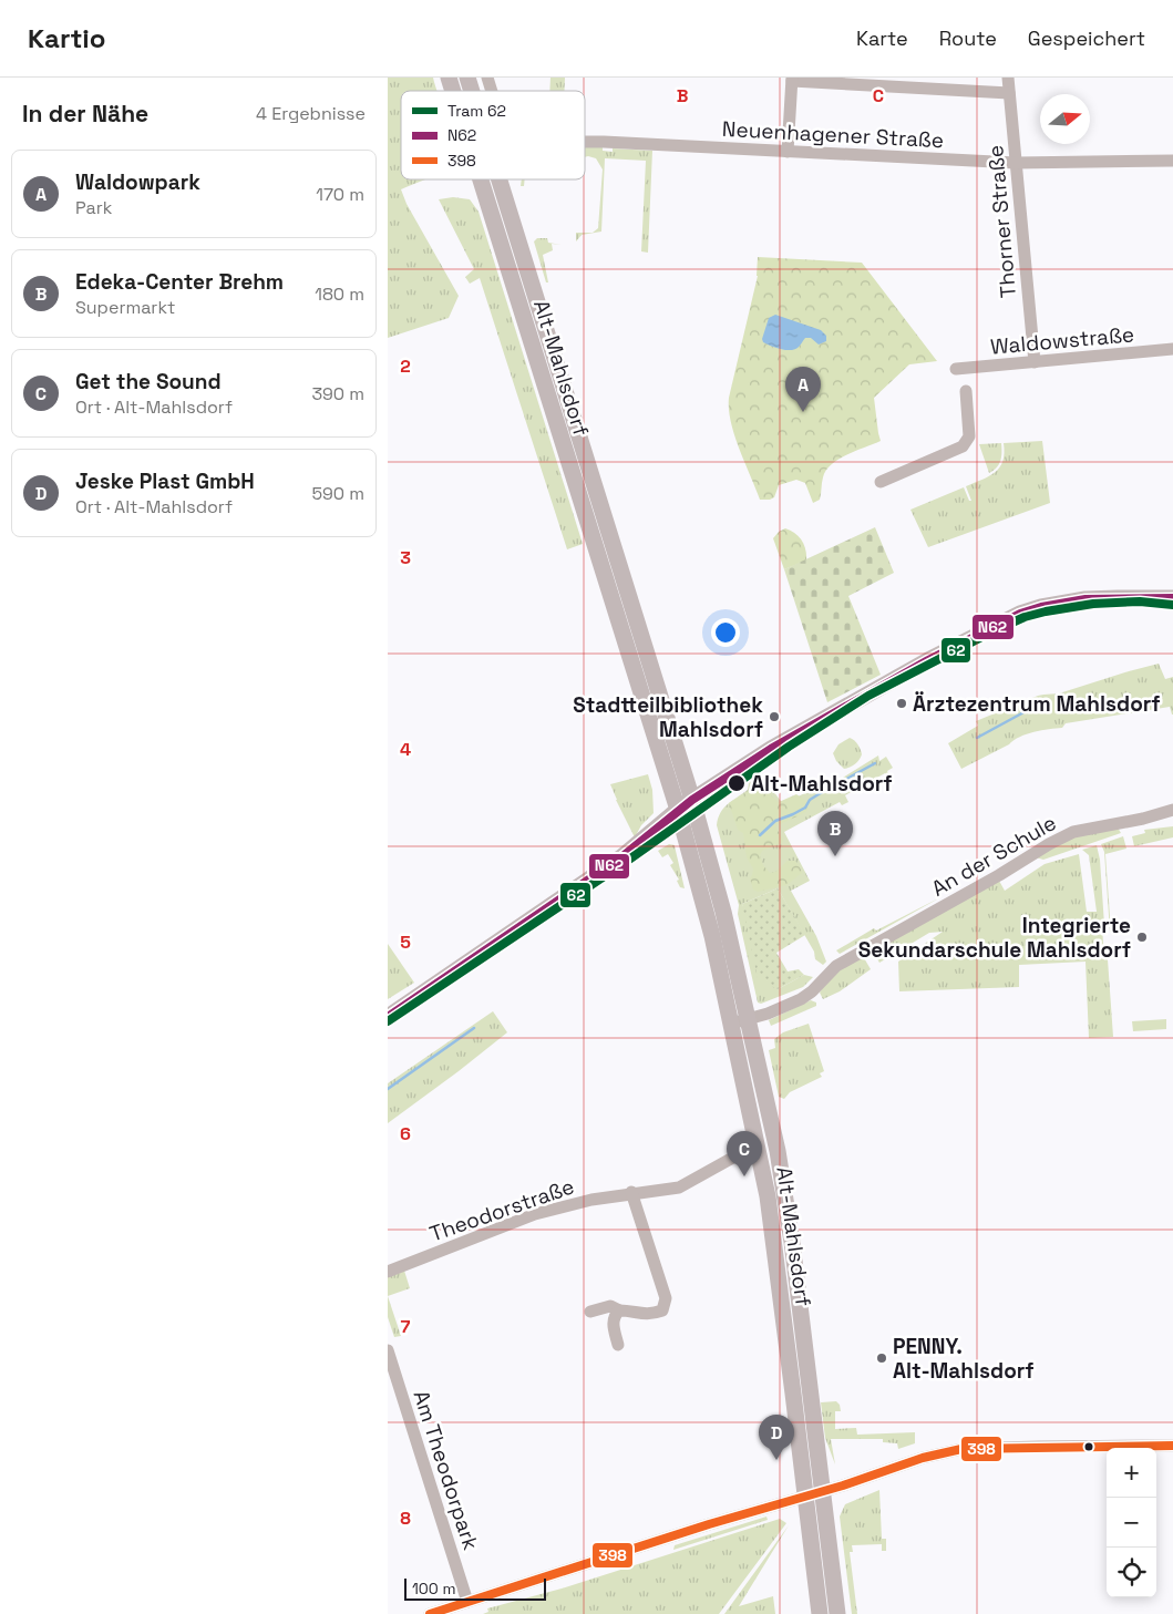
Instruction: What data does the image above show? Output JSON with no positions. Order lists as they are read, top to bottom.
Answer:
{
  "streets": {
    "main road": ["Alt-Mahlsdorf"],
    "street": [
      "Neuenhagener Straße",
      "Thorner Straße",
      "Waldowstraße",
      "An der Schule",
      "Theodorstraße",
      "Am Theodorpark"
    ]
  },
  "crossings": [
    ["Neuenhagener Straße", "Thorner Straße"],
    ["Thorner Straße", "Waldowstraße"],
    ["Alt-Mahlsdorf", "An der Schule"],
    ["Alt-Mahlsdorf", "Theodorstraße"]
  ],
  "places": [
    "Ärztezentrum Mahlsdorf",
    "Stadtteilbibliothek Mahlsdorf",
    "Alt-Mahlsdorf",
    "Integrierte Sekundarschule Mahlsdorf",
    "PENNY. Alt-Mahlsdorf"
  ],
  "lines": ["transit line N62", "tram line 62", "transit line 398"],
  "legend": ["Tram 62", "N62", "398"],
  "scale_bar": "100 m",
  "north": "right",
  "page": {
    "header": "Kartio",
    "nav": ["Karte", "Route", "Gespeichert"],
    "heading": ["In der Nähe", "4 Ergebnisse"],
    "list": [
      {
        "mark": "A",
        "name": "Waldowpark",
        "note": "Park",
        "value": "170 m"
      },
      {
        "mark": "B",
        "name": "Edeka-Center Brehm",
        "note": "Supermarkt",
        "value": "180 m"
      },
      {
        "mark": "C",
        "name": "Get the Sound",
        "note": "Ort · Alt-Mahlsdorf",
        "value": "390 m"
      },
      {
        "mark": "D",
        "name": "Jeske Plast GmbH",
        "note": "Ort · Alt-Mahlsdorf",
        "value": "590 m"
      }
    ],
    "pins": [
      "A",
      "B",
      "C",
      "D"
    ],
    "map_buttons": ["+", "−"],
    "scale": "100 m"
  },
  "grid": {
    "columns": ["B", "C"],
    "rows": [
      "2",
      "3",
      "4",
      "5",
      "6",
      "7",
      "8"
    ]
  }
}
